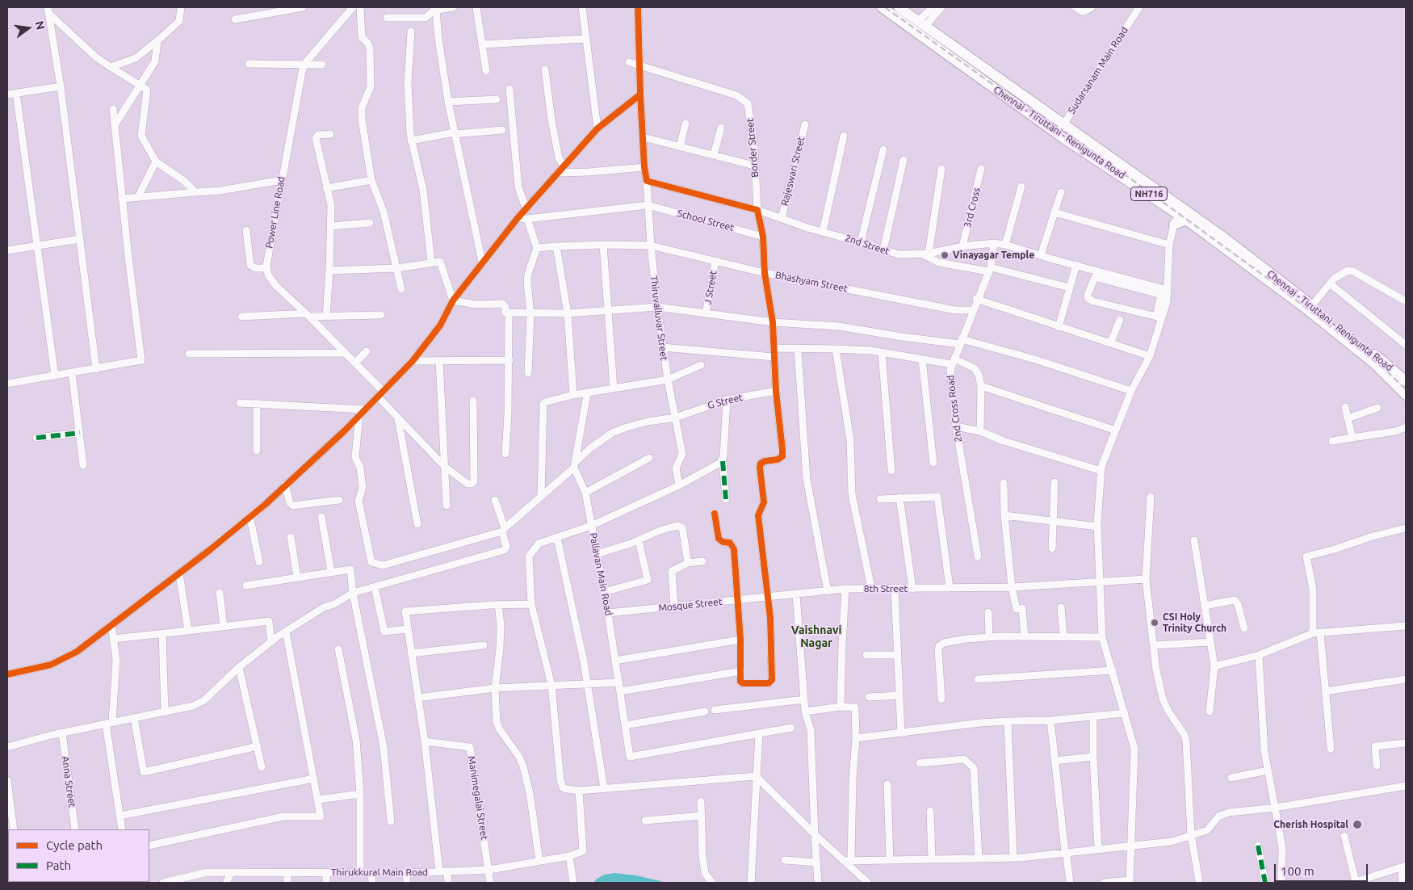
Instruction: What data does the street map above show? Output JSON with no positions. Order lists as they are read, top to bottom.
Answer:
{
  "streets": {
    "highway": ["Chennai - Tiruttani - Renigunta Road", "NH716"],
    "street": [
      "Sudarsanam Main Road",
      "Border Street",
      "Rajeswari Street",
      "3rd Cross",
      "Power Line Road",
      "School Street",
      "2nd Street",
      "Bhashyam Street",
      "J Street",
      "Thiruvalluvar Street",
      "G Street",
      "2nd Cross Road",
      "Pallavan Main Road",
      "8th Street",
      "Mosque Street",
      "Anna Street",
      "Manimegalai Street",
      "Thirukkural Main Road"
    ]
  },
  "crossings": [
    ["Sudarsanam Main Road", "Chennai - Tiruttani - Renigunta Road"],
    ["Border Street", "School Street"],
    ["Border Street", "2nd Street"],
    ["Border Street", "Bhashyam Street"],
    ["Border Street", "Thiruvalluvar Street"],
    ["Border Street", "G Street"],
    ["Border Street", "Mosque Street"],
    ["Rajeswari Street", "2nd Street"],
    ["3rd Cross", "2nd Street"],
    ["School Street", "Thiruvalluvar Street"],
    ["2nd Street", "Thiruvalluvar Street"],
    ["2nd Street", "2nd Cross Road"],
    ["Bhashyam Street", "J Street"],
    ["Bhashyam Street", "Thiruvalluvar Street"],
    ["Bhashyam Street", "2nd Cross Road"],
    ["Thiruvalluvar Street", "G Street"],
    ["G Street", "Pallavan Main Road"],
    ["Pallavan Main Road", "Mosque Street"],
    ["8th Street", "Mosque Street"],
    ["Manimegalai Street", "Thirukkural Main Road"]
  ],
  "districts": ["Vaishnavi Nagar"],
  "places": ["Vinayagar Temple", "CSI Holy Trinity Church", "Cherish Hospital"],
  "legend": ["Cycle path", "Path"],
  "scale_bar": "100 m",
  "north": "right"
}
